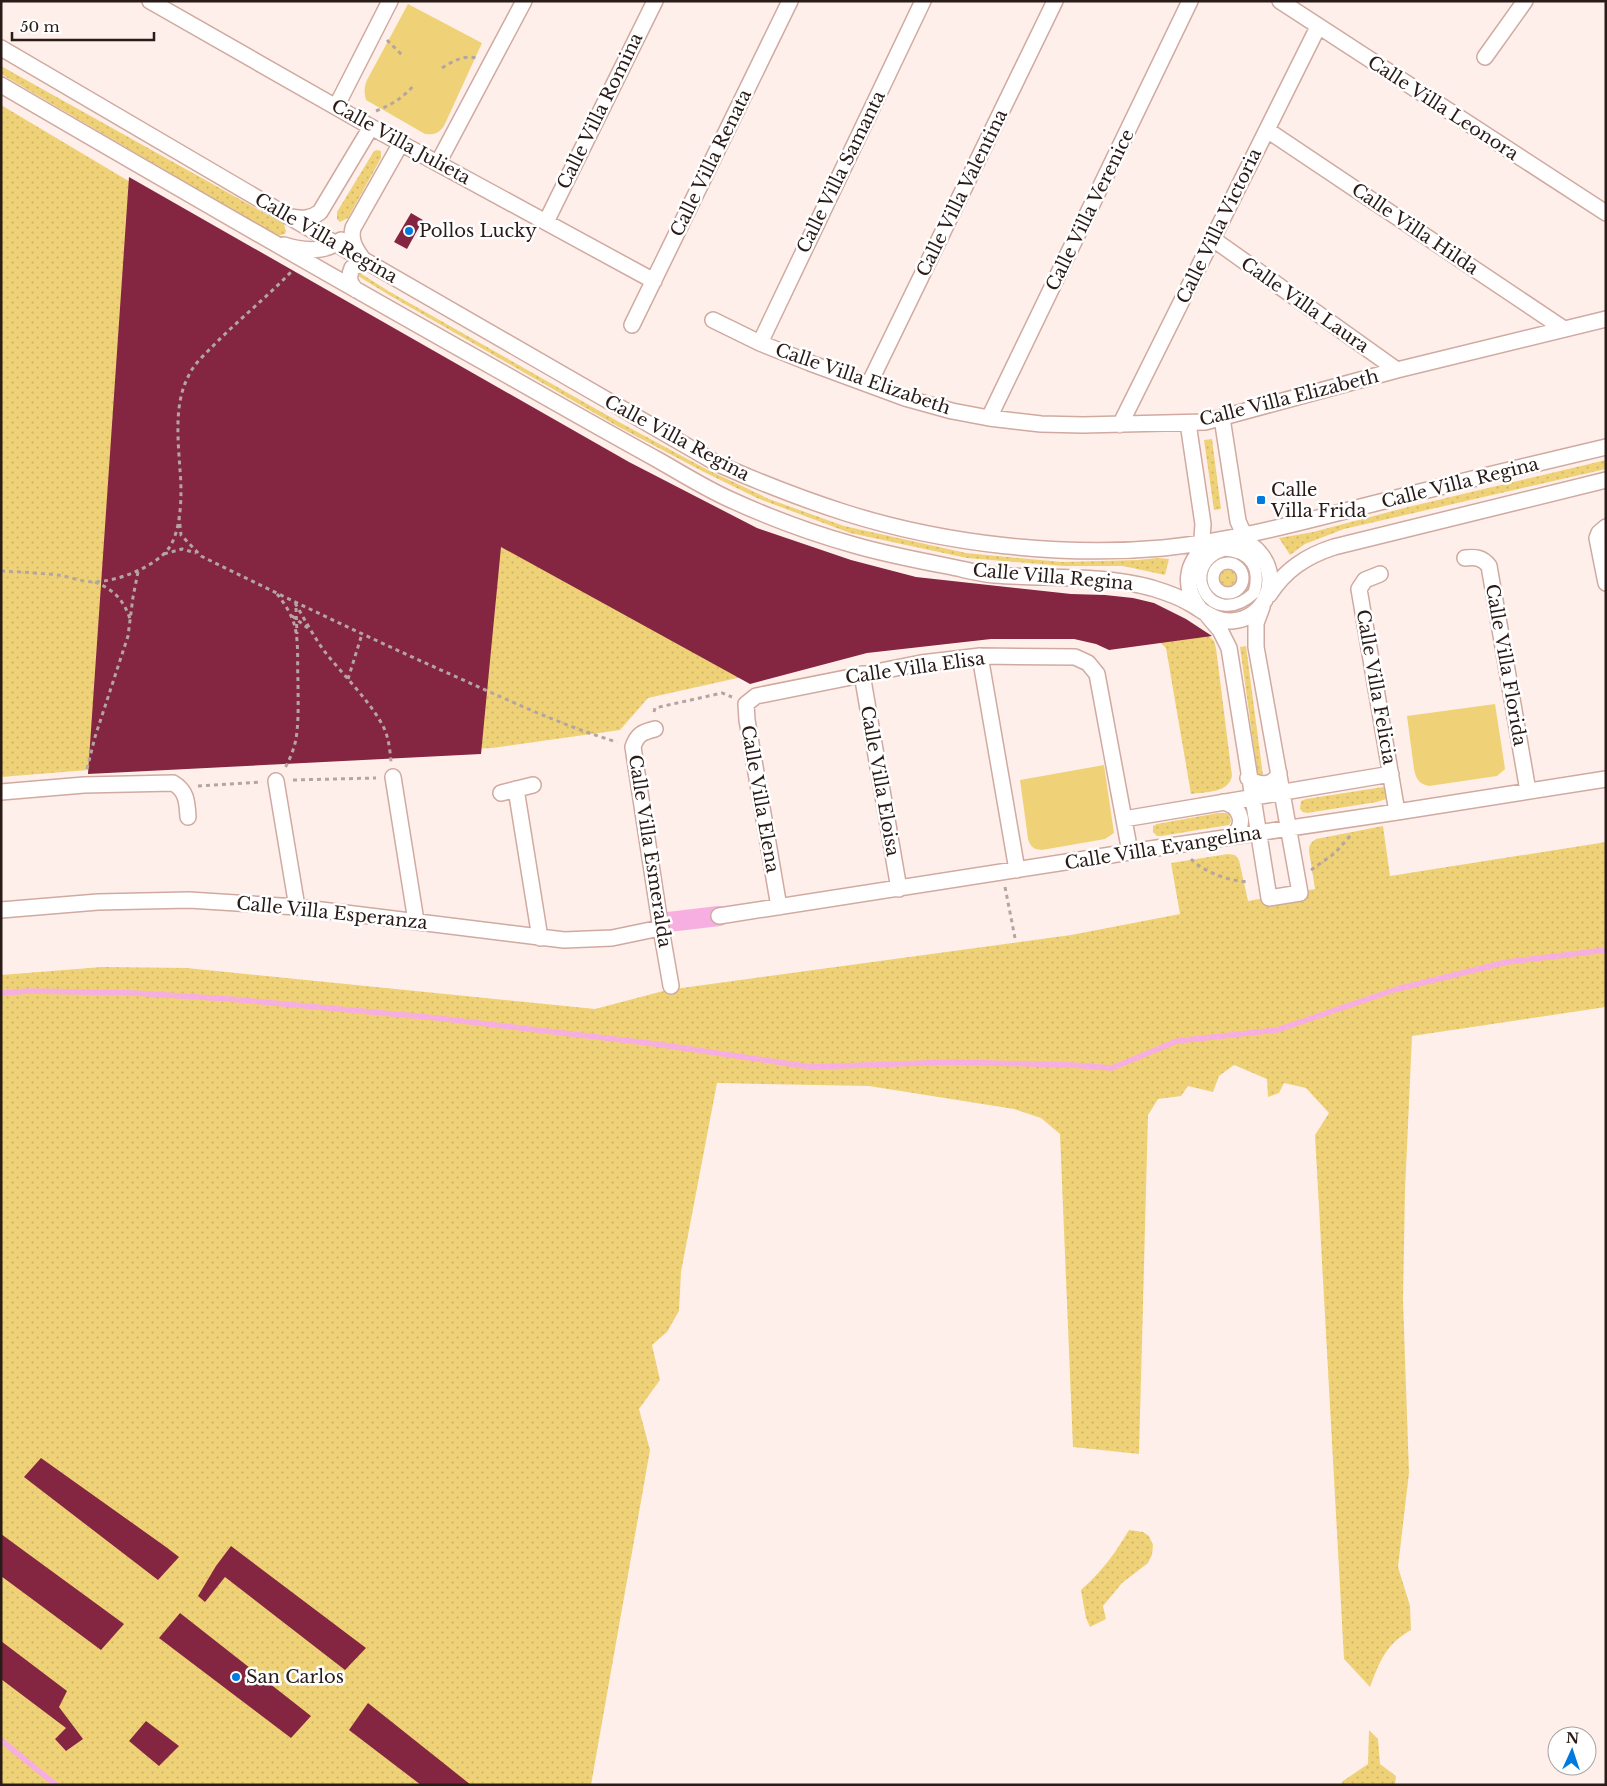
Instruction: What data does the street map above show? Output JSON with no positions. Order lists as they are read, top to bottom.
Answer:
{
  "streets": {
    "street": [
      "Calle Villa Leonora",
      "Calle Villa Romina",
      "Calle Villa Julieta",
      "Calle Villa Renata",
      "Calle Villa Samanta",
      "Calle Villa Valentina",
      "Calle Villa Verenice",
      "Calle Villa Victoria",
      "Calle Villa Hilda",
      "Calle Villa Regina",
      "Calle Villa Laura",
      "Calle Villa Elizabeth",
      "Calle Villa Florida",
      "Calle Villa Elisa",
      "Calle Villa Felicia",
      "Calle Villa Eloisa",
      "Calle Villa Elena",
      "Calle Villa Evangelina",
      "Calle Villa Esmeralda",
      "Calle Villa Esperanza"
    ]
  },
  "crossings": [
    ["Calle Villa Leonora", "Calle Villa Victoria"],
    ["Calle Villa Romina", "Calle Villa Julieta"],
    ["Calle Villa Julieta", "Calle Villa Renata"],
    ["Calle Villa Samanta", "Calle Villa Elizabeth"],
    ["Calle Villa Valentina", "Calle Villa Elizabeth"],
    ["Calle Villa Verenice", "Calle Villa Elizabeth"],
    ["Calle Villa Victoria", "Calle Villa Hilda"],
    ["Calle Villa Victoria", "Calle Villa Laura"],
    ["Calle Villa Victoria", "Calle Villa Elizabeth"],
    ["Calle Villa Hilda", "Calle Villa Elizabeth"],
    ["Calle Villa Laura", "Calle Villa Elizabeth"],
    ["Calle Villa Florida", "Calle Villa Evangelina"],
    ["Calle Villa Elisa", "Calle Villa Eloisa"],
    ["Calle Villa Elisa", "Calle Villa Elena"],
    ["Calle Villa Elisa", "Calle Villa Evangelina"],
    ["Calle Villa Felicia", "Calle Villa Evangelina"],
    ["Calle Villa Eloisa", "Calle Villa Evangelina"],
    ["Calle Villa Elena", "Calle Villa Evangelina"],
    ["Calle Villa Esmeralda", "Calle Villa Esperanza"]
  ],
  "places": {
    "other": ["Pollos Lucky", "San Carlos"],
    "transit": ["Calle Villa Frida"]
  },
  "scale_bar": "50 m",
  "north": "top"
}
